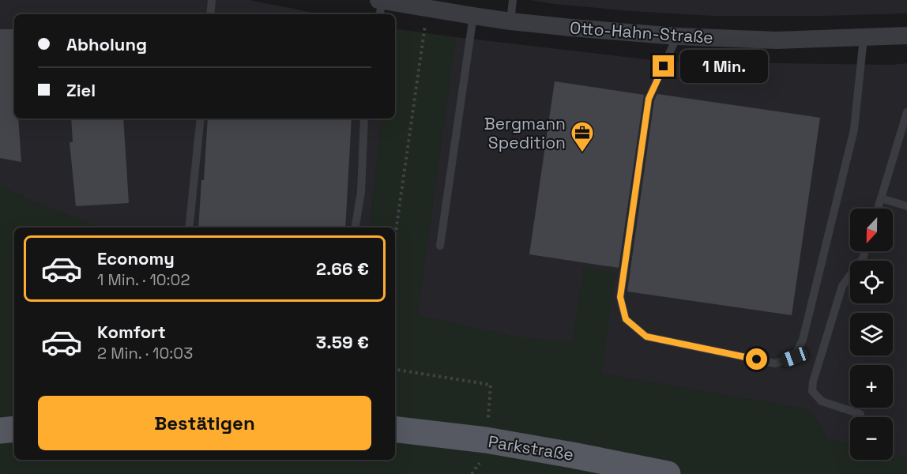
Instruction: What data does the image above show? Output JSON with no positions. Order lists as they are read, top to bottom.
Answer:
{
  "streets": {
    "main road": ["Parkstraße"],
    "street": ["Otto-Hahn-Straße"]
  },
  "places": {
    "office": ["Bergmann Spedition"]
  },
  "north": "bottom",
  "page": {
    "banner": ["Abholung", "Ziel"],
    "bubble": "1 Min.",
    "map_buttons": ["+", "−"],
    "list": [
      {
        "name": "Economy",
        "note": "1 Min. · 10:02",
        "value": "2.66 €"
      },
      {
        "name": "Komfort",
        "note": "2 Min. · 10:03",
        "value": "3.59 €"
      }
    ],
    "buttons": "Bestätigen"
  }
}
